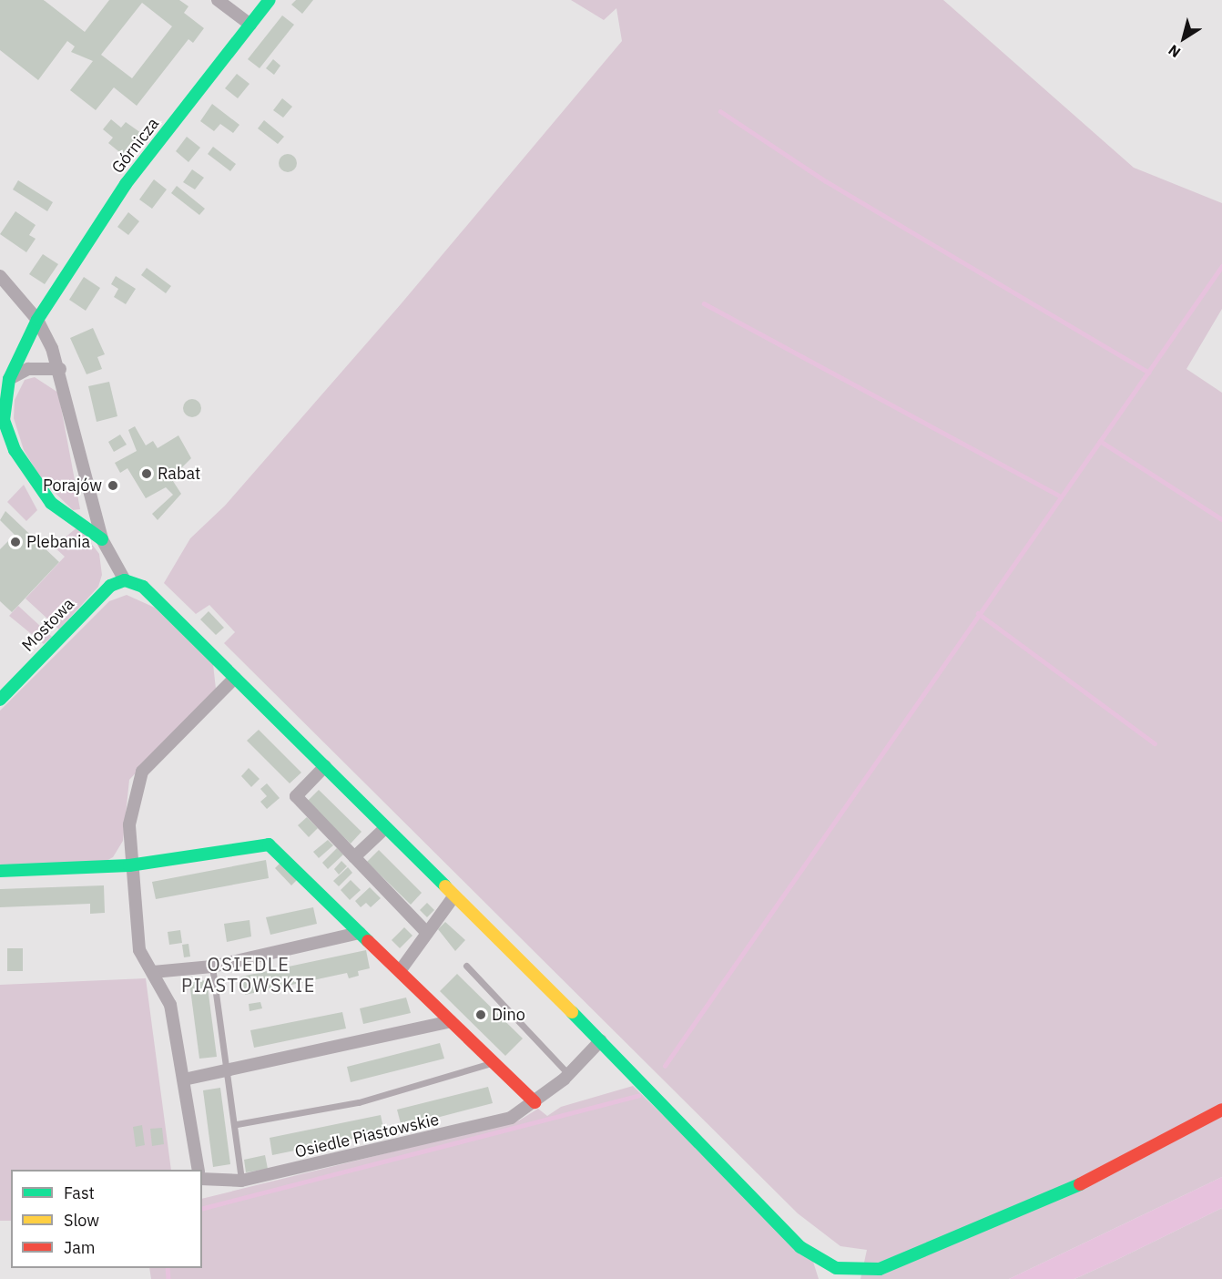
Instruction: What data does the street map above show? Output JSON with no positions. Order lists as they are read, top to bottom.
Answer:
{
  "streets": {
    "street": ["Górnicza", "Mostowa", "Osiedle Piastowskie"]
  },
  "districts": ["OSIEDLE PIASTOWSKIE"],
  "places": [
    "Rabat",
    "Porajów",
    "Plebania",
    "Dino"
  ],
  "legend": ["Fast", "Slow", "Jam"],
  "north": "bottom left"
}
